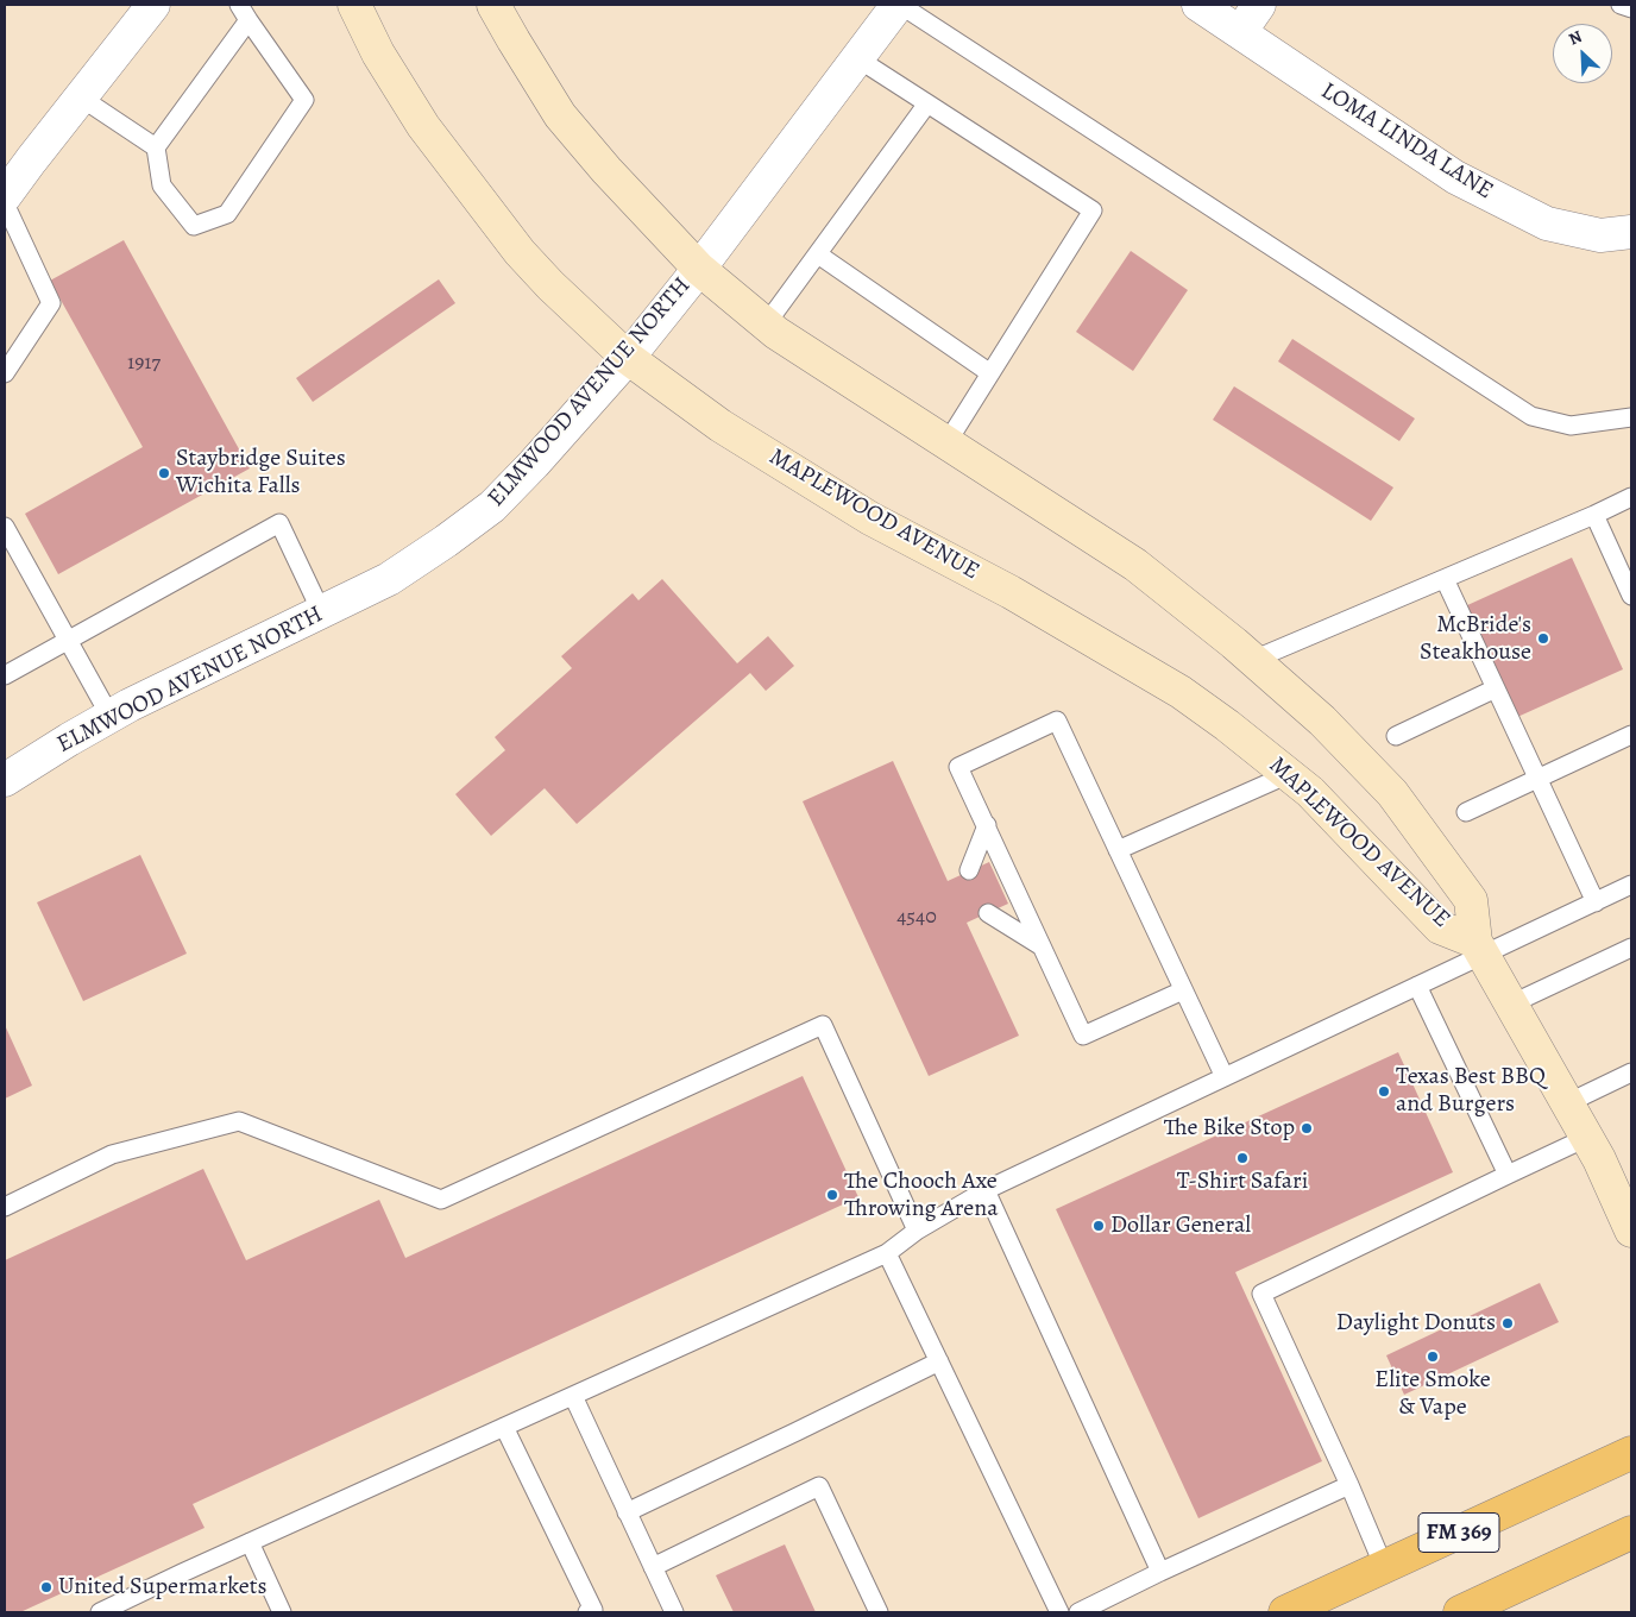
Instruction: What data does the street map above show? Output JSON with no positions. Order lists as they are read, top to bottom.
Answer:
{
  "streets": {
    "main road": ["FM 369"],
    "street": ["LOMA LINDA LANE", "ELMWOOD AVENUE NORTH", "MAPLEWOOD AVENUE"]
  },
  "crossings": [
    ["ELMWOOD AVENUE NORTH", "MAPLEWOOD AVENUE"]
  ],
  "places": [
    "Staybridge Suites Wichita Falls",
    "McBride's Steakhouse",
    "Texas Best BBQ and Burgers",
    "The Bike Stop",
    "T-Shirt Safari",
    "The Chooch Axe Throwing Arena",
    "Dollar General",
    "Daylight Donuts",
    "Elite Smoke & Vape",
    "United Supermarkets"
  ],
  "house_numbers": ["1917", "4540"],
  "north": "top left"
}
